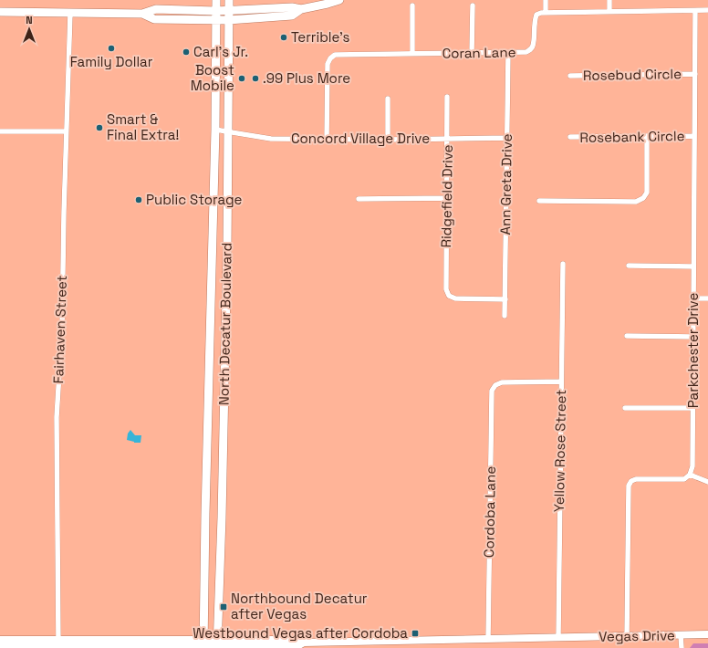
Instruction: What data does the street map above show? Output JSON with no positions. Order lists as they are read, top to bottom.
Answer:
{
  "streets": {
    "main road": ["North Decatur Boulevard", "Vegas Drive"],
    "street": [
      "Coran Lane",
      "Rosebud Circle",
      "Rosebank Circle",
      "Concord Village Drive",
      "Ann Greta Drive",
      "Ridgefield Drive",
      "Fairhaven Street",
      "Parkchester Drive",
      "Yellow Rose Street",
      "Cordoba Lane"
    ]
  },
  "crossings": [
    ["Coran Lane", "Concord Village Drive"],
    ["Coran Lane", "Ann Greta Drive"],
    ["Rosebud Circle", "Parkchester Drive"],
    ["Rosebank Circle", "Parkchester Drive"],
    ["Concord Village Drive", "Ann Greta Drive"],
    ["Concord Village Drive", "Ridgefield Drive"],
    ["Concord Village Drive", "North Decatur Boulevard"],
    ["Ann Greta Drive", "Ridgefield Drive"],
    ["North Decatur Boulevard", "Vegas Drive"],
    ["Fairhaven Street", "Vegas Drive"],
    ["Yellow Rose Street", "Cordoba Lane"],
    ["Yellow Rose Street", "Vegas Drive"],
    ["Cordoba Lane", "Vegas Drive"]
  ],
  "places": {
    "other": [
      "Terrible's",
      "Family Dollar",
      "Carl's Jr.",
      "Boost Mobile",
      ".99 Plus More",
      "Smart & Final Extra!",
      "Public Storage"
    ],
    "transit": ["Northbound Decatur after Vegas", "Westbound Vegas after Cordoba"]
  },
  "north": "top"
}
